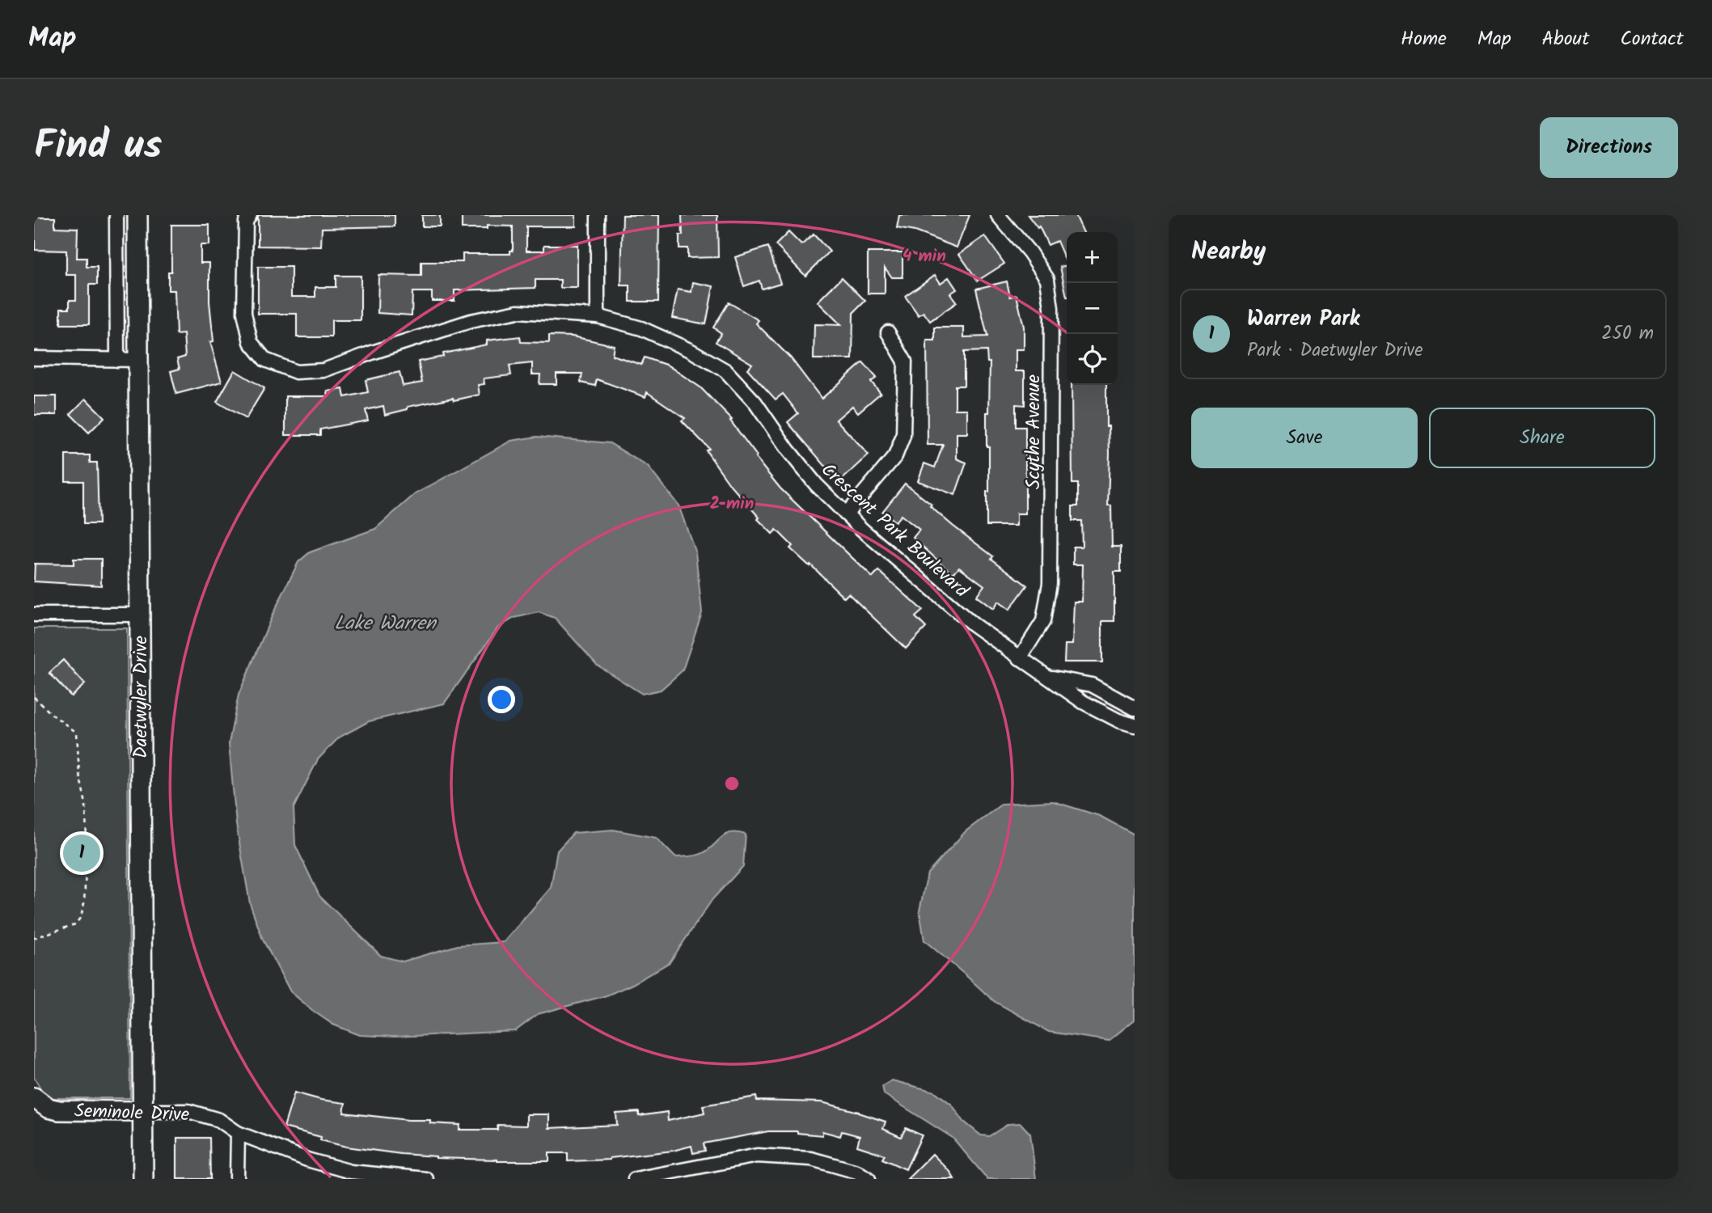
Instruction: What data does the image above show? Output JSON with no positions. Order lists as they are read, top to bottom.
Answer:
{
  "streets": {
    "street": [
      "Scythe Avenue",
      "Crescent Park Boulevard",
      "Daetwyler Drive",
      "Seminole Drive"
    ]
  },
  "crossings": [
    ["Scythe Avenue", "Crescent Park Boulevard"],
    ["Daetwyler Drive", "Seminole Drive"]
  ],
  "water": ["Lake Warren"],
  "page": {
    "header": "Map",
    "nav": [
      "Home",
      "Map",
      "About",
      "Contact"
    ],
    "title": "Find us",
    "buttons": [
      "Directions",
      ["Save", "Share"]
    ],
    "heading": "Nearby",
    "map_buttons": ["+", "−"],
    "list": [
      {
        "mark": "1",
        "name": "Warren Park",
        "note": "Park · Daetwyler Drive",
        "value": "250 m"
      }
    ],
    "pins": "1"
  },
  "rings": ["4 min", "2 min"]
}
